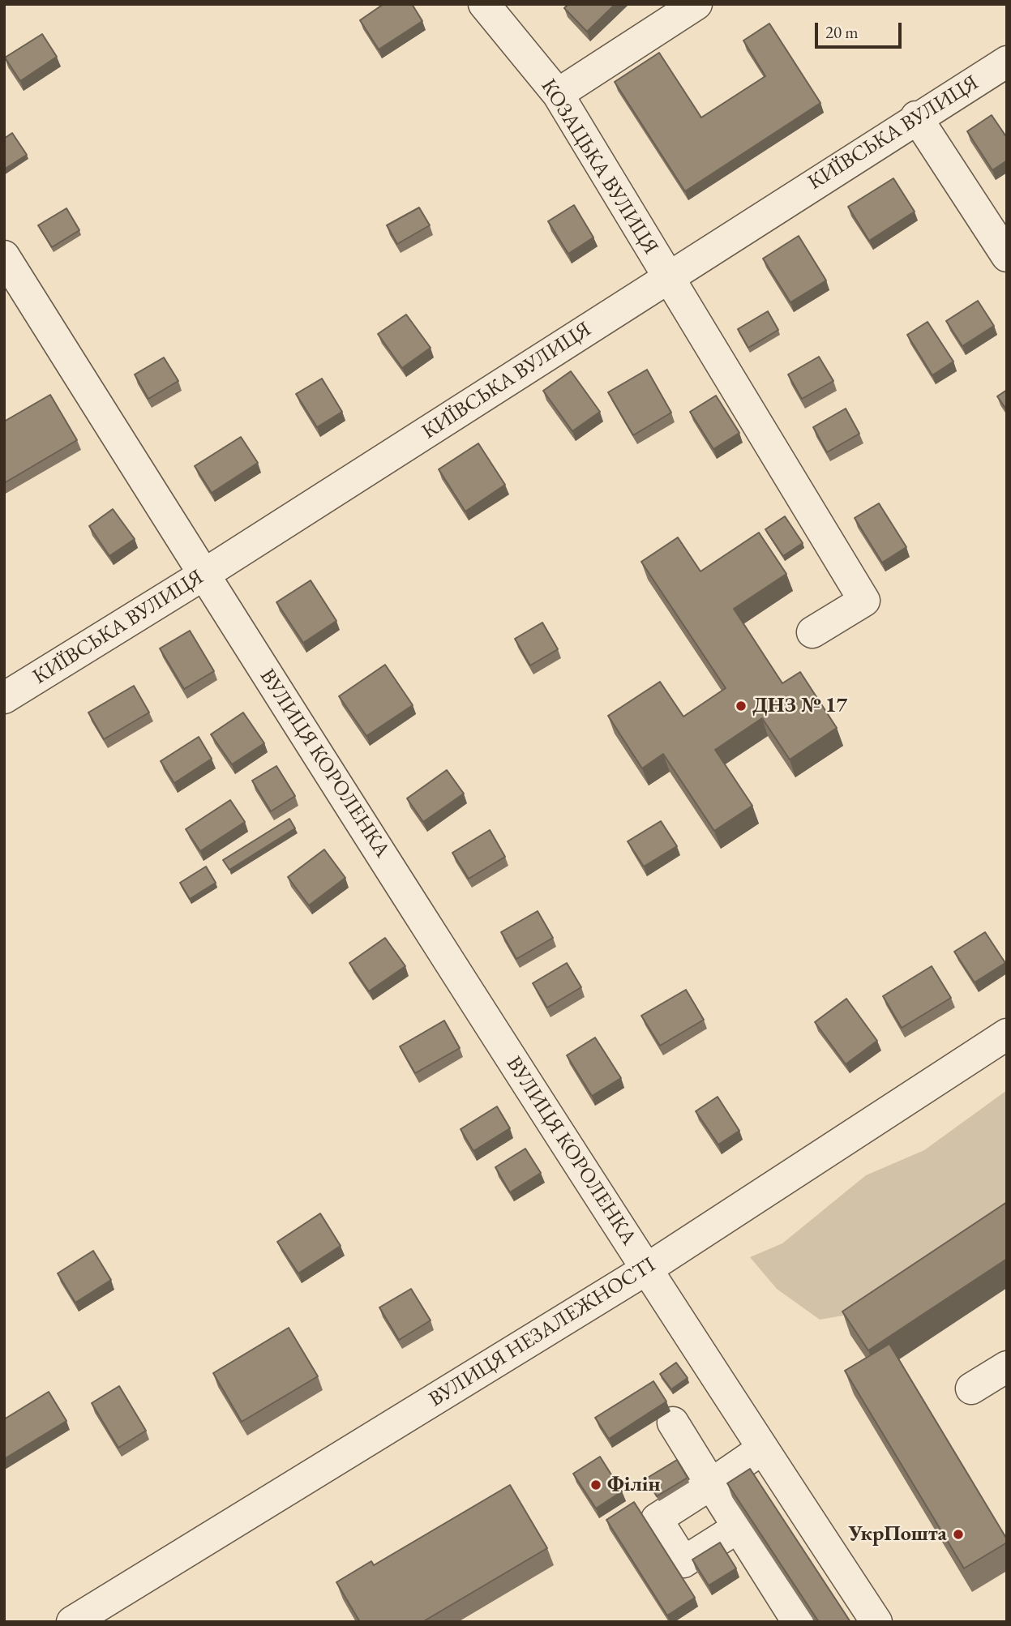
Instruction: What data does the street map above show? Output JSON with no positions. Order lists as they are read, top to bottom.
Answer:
{
  "streets": {
    "street": [
      "КИЇВСЬКА ВУЛИЦЯ",
      "КОЗАЦЬКА ВУЛИЦЯ",
      "ВУЛИЦЯ КОРОЛЕНКА",
      "ВУЛИЦЯ НЕЗАЛЕЖНОСТІ"
    ]
  },
  "crossings": [
    ["КИЇВСЬКА ВУЛИЦЯ", "КОЗАЦЬКА ВУЛИЦЯ"],
    ["КИЇВСЬКА ВУЛИЦЯ", "ВУЛИЦЯ КОРОЛЕНКА"],
    ["ВУЛИЦЯ КОРОЛЕНКА", "ВУЛИЦЯ НЕЗАЛЕЖНОСТІ"]
  ],
  "places": ["ДНЗ № 17", "Філін", "УкрПошта"],
  "scale_bar": "20 m"
}
